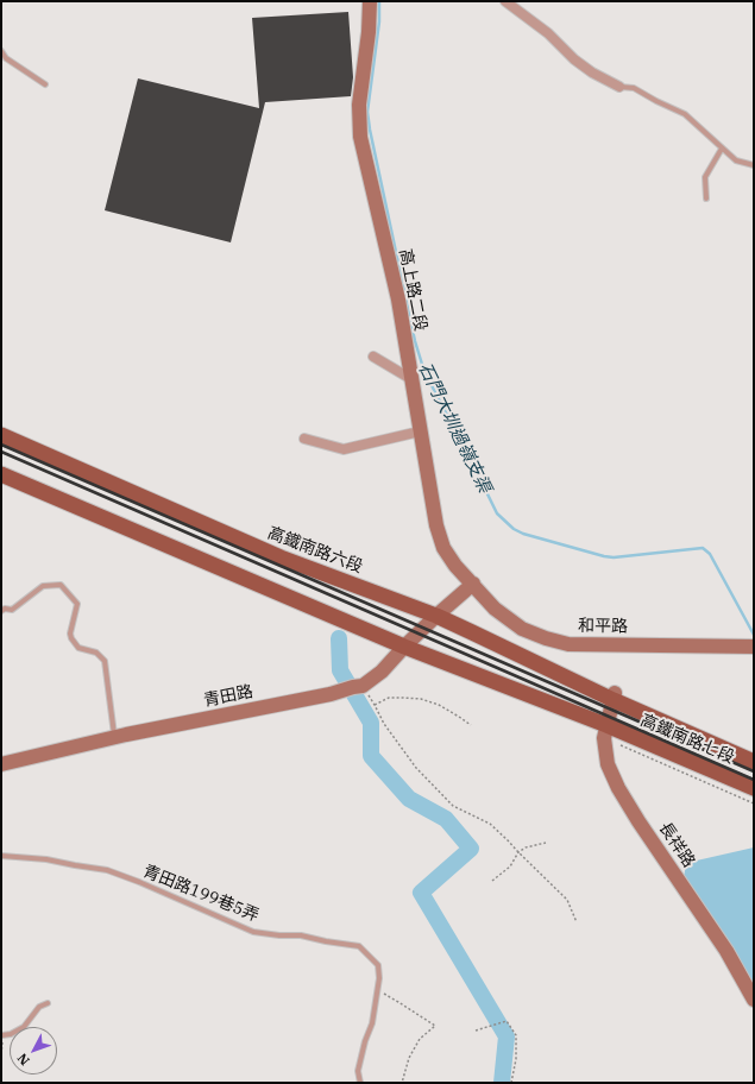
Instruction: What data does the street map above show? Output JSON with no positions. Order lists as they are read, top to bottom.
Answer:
{
  "streets": {
    "main road": ["高鐵南路六段", "高鐵南路七段"],
    "street": [
      "高上路二段",
      "和平路",
      "青田路",
      "長祥路"
    ],
    "lane": ["青田路199巷5弄"]
  },
  "crossings": [
    ["高上路二段", "和平路"],
    ["高鐵南路六段", "青田路"],
    ["高鐵南路六段", "高鐵南路七段"],
    ["高鐵南路六段", "長祥路"],
    ["高鐵南路七段", "長祥路"]
  ],
  "water": ["石門大圳過嶺支渠"],
  "north": "bottom left"
}
